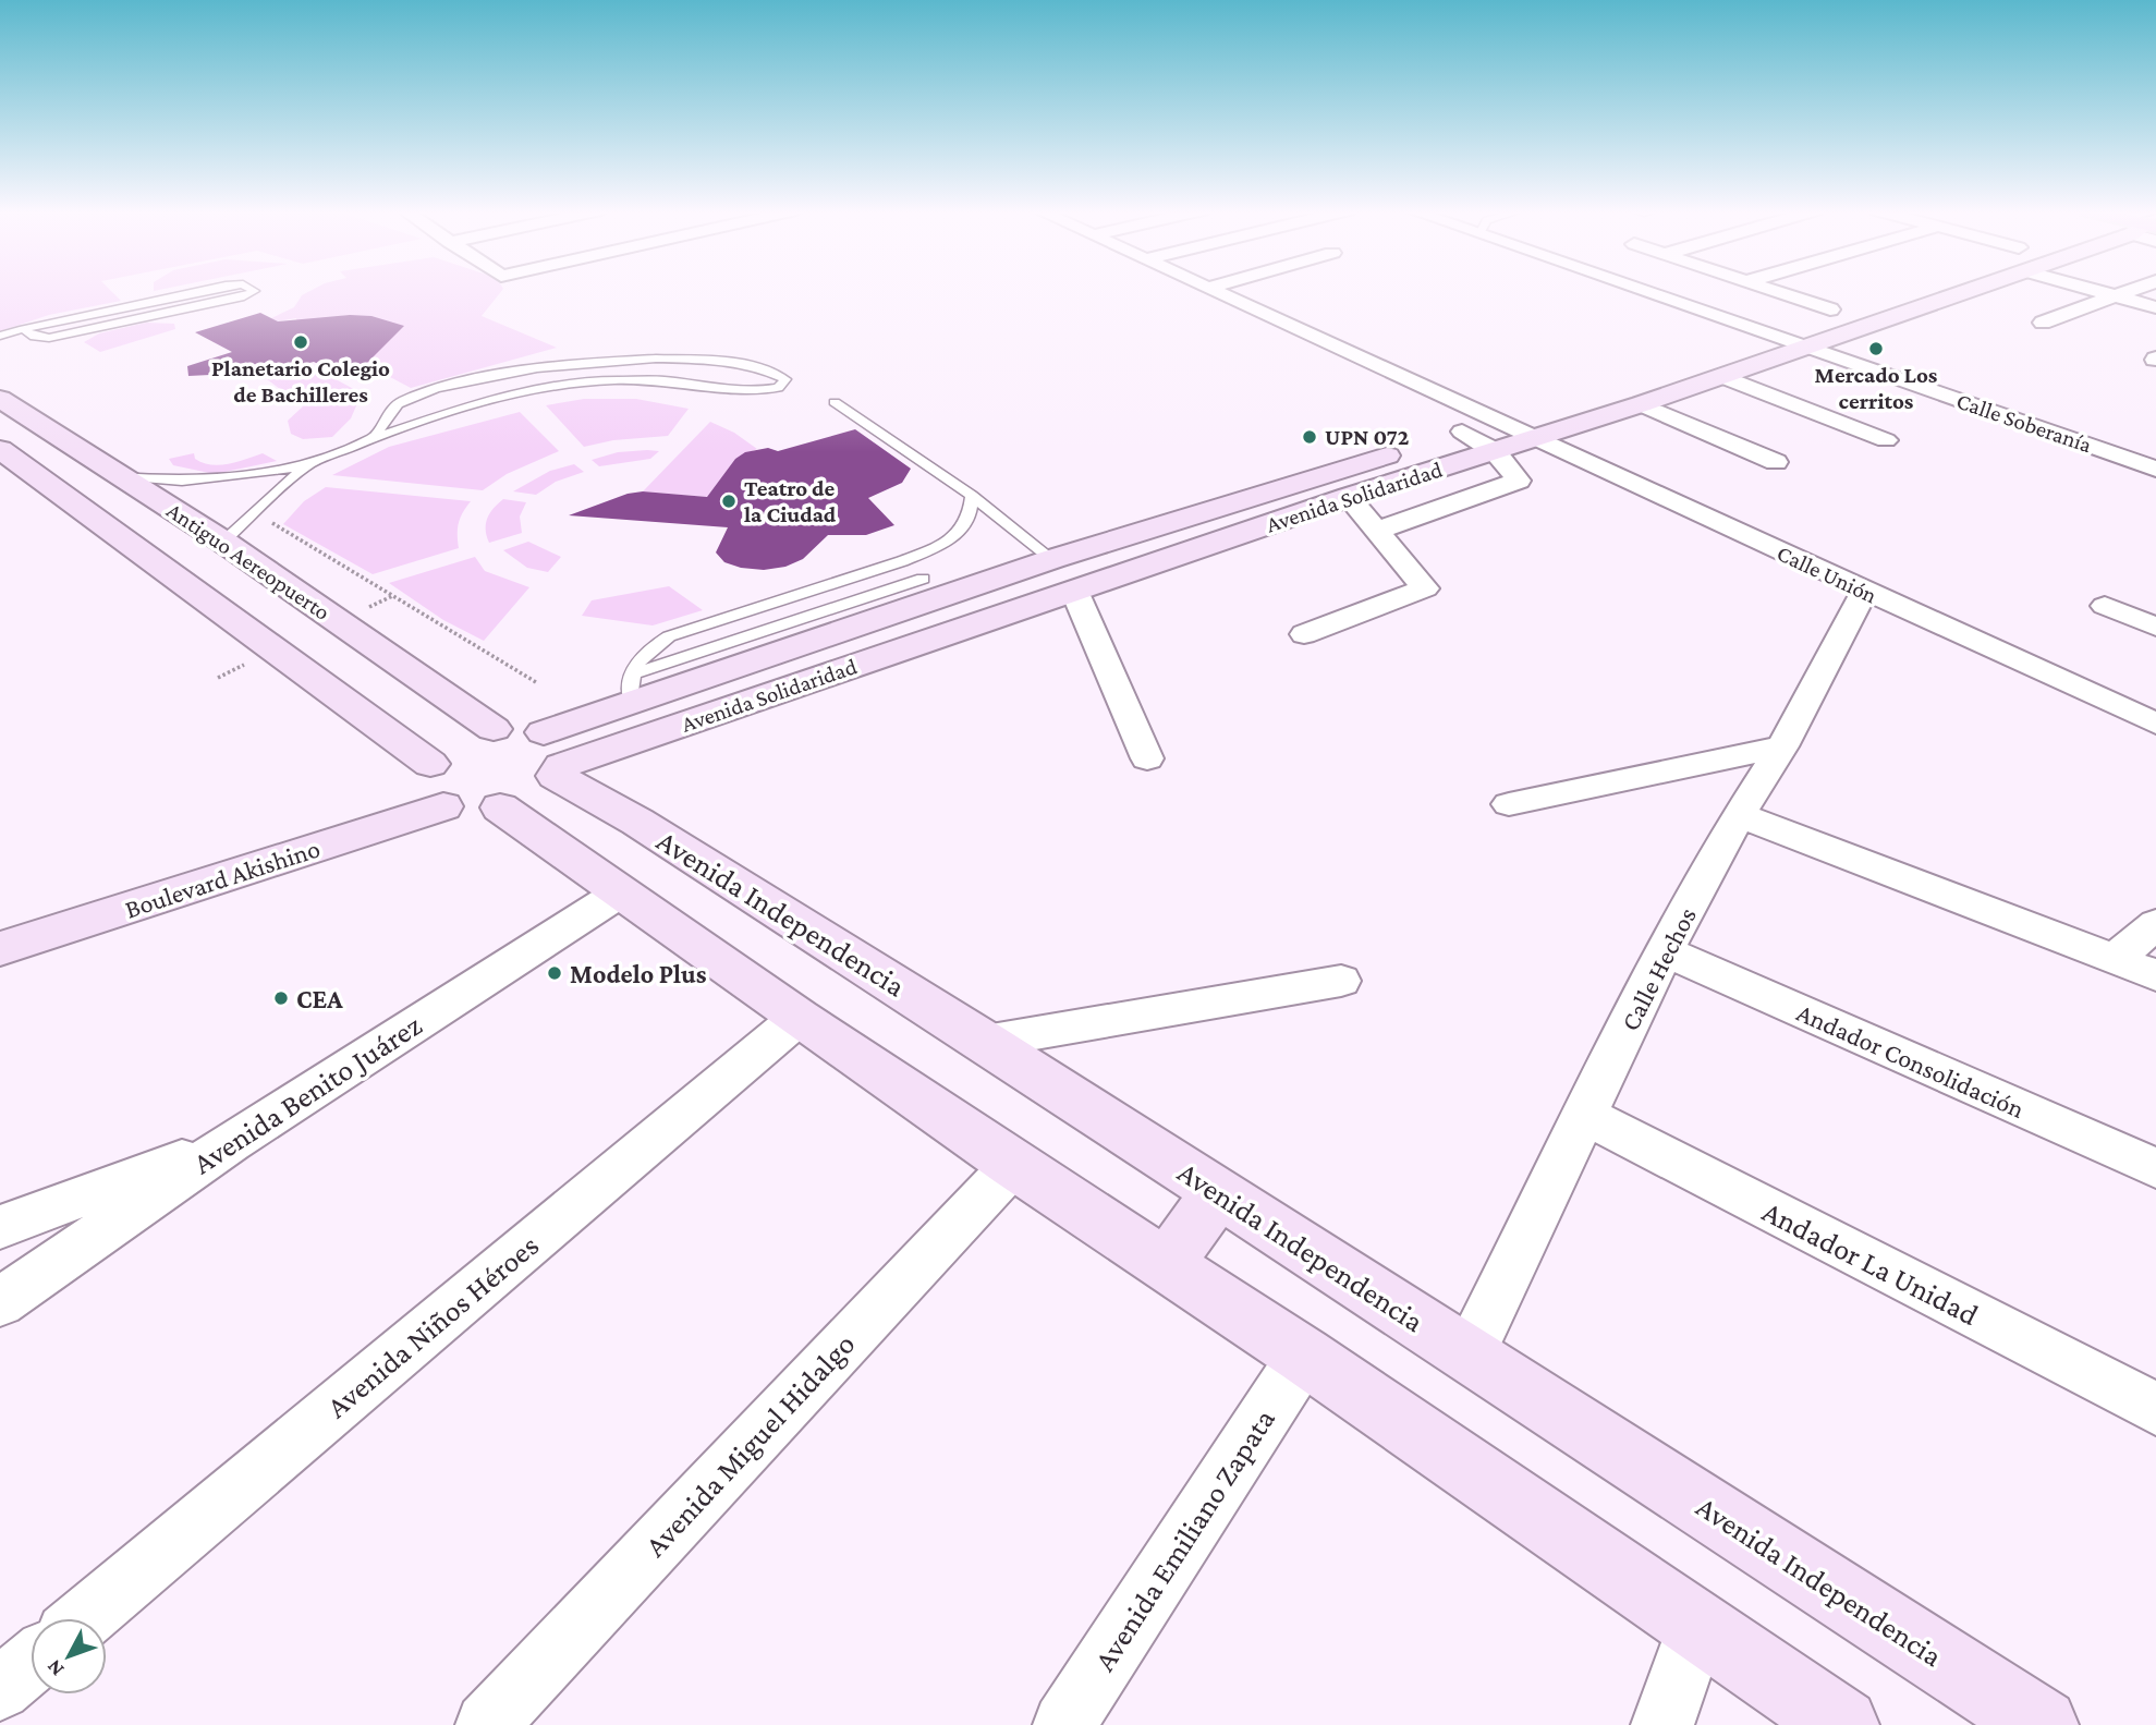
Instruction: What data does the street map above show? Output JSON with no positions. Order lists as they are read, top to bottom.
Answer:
{
  "streets": {
    "main road": [
      "Avenida Solidaridad",
      "Antiguo Aereopuerto",
      "Boulevard Akishino",
      "Avenida Independencia"
    ],
    "street": [
      "Calle Soberanía",
      "Calle Unión",
      "Calle Hechos",
      "Andador Consolidación",
      "Avenida Benito Juárez",
      "Andador La Unidad",
      "Avenida Niños Héroes",
      "Avenida Miguel Hidalgo",
      "Avenida Emiliano Zapata"
    ]
  },
  "crossings": [
    ["Calle Soberanía", "Avenida Solidaridad"],
    ["Avenida Solidaridad", "Antiguo Aereopuerto"],
    ["Avenida Solidaridad", "Calle Unión"],
    ["Avenida Solidaridad", "Boulevard Akishino"],
    ["Avenida Solidaridad", "Avenida Independencia"],
    ["Antiguo Aereopuerto", "Boulevard Akishino"],
    ["Antiguo Aereopuerto", "Avenida Independencia"],
    ["Calle Unión", "Calle Hechos"],
    ["Boulevard Akishino", "Avenida Independencia"],
    ["Avenida Independencia", "Calle Hechos"],
    ["Calle Hechos", "Andador Consolidación"],
    ["Calle Hechos", "Andador La Unidad"]
  ],
  "places": [
    "Planetario Colegio de Bachilleres",
    "Mercado Los cerritos",
    "UPN 072",
    "Teatro de la Ciudad",
    "Modelo Plus",
    "CEA"
  ],
  "north": "bottom left"
}
